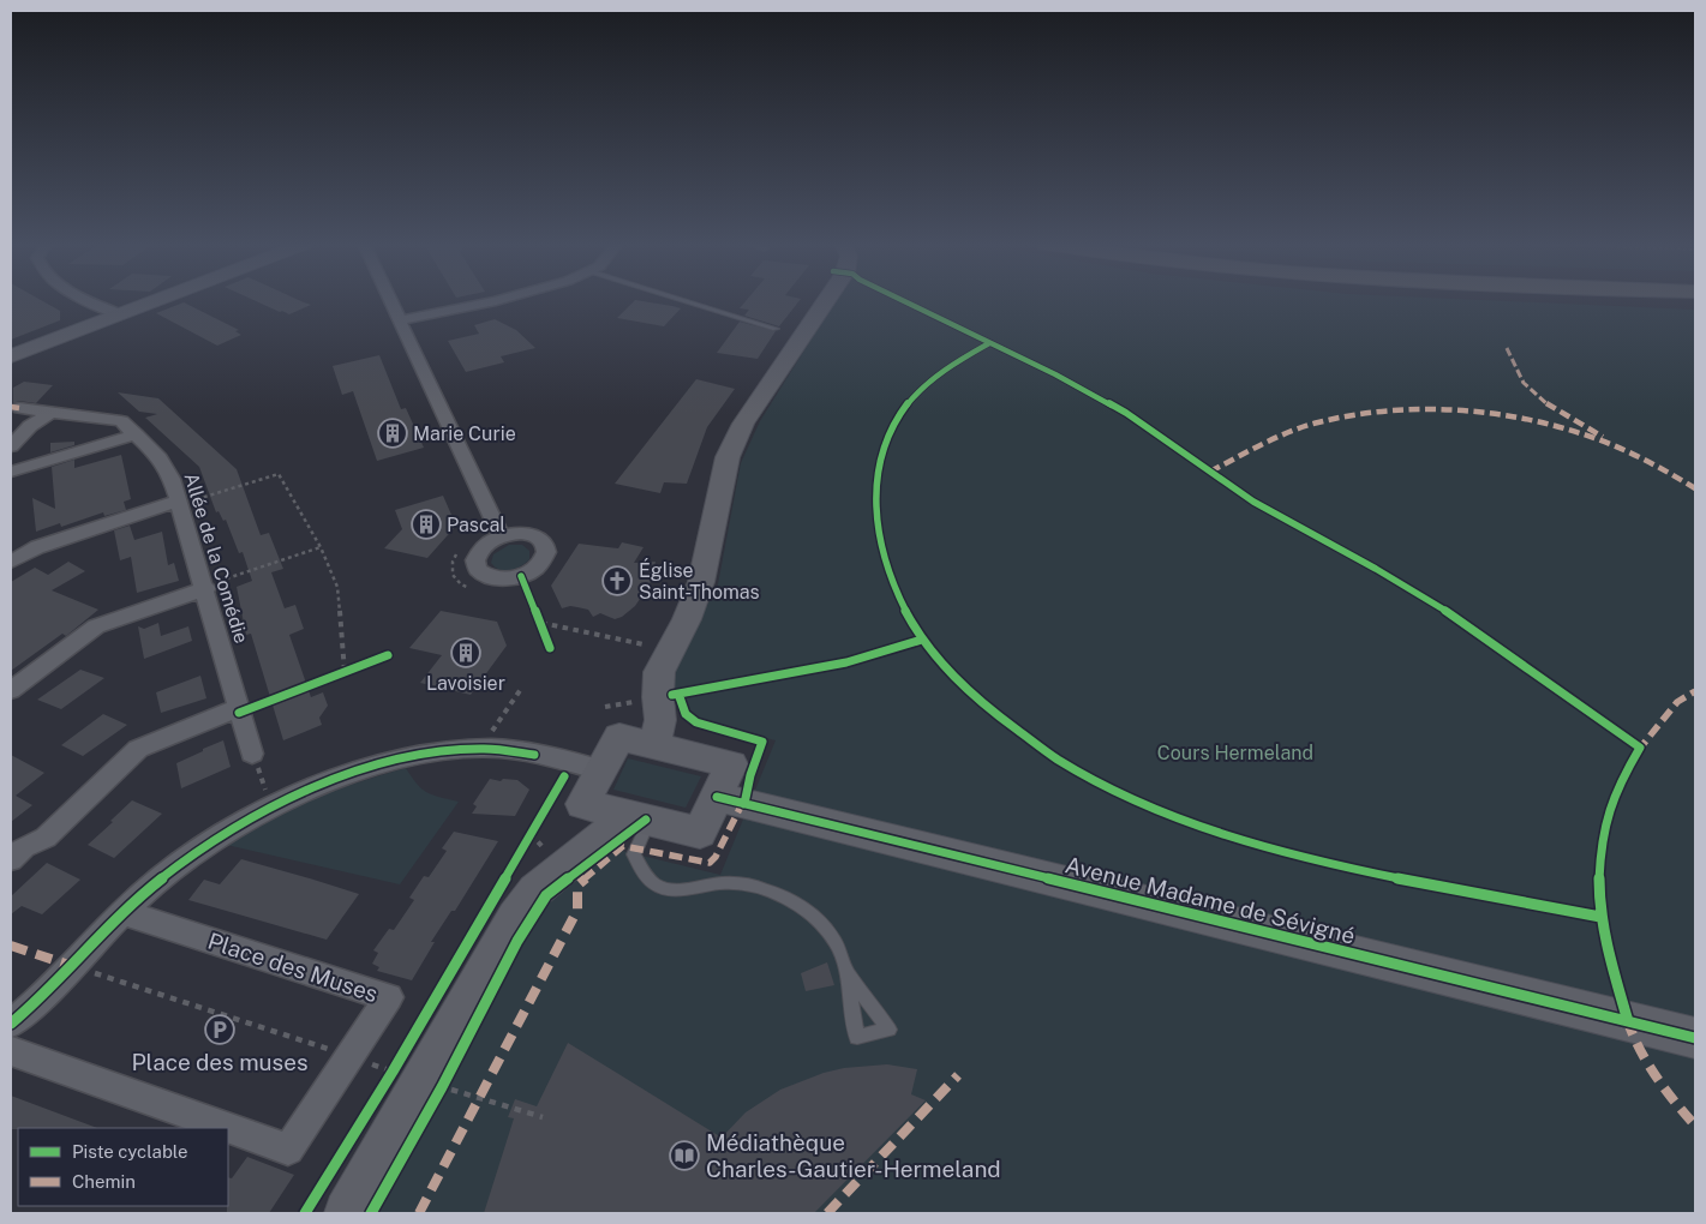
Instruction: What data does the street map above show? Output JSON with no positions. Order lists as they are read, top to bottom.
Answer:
{
  "streets": {
    "street": ["Allée de la Comédie", "Avenue Madame de Sévigné", "Place des Muses"]
  },
  "parks": ["Cours Hermeland"],
  "places": {
    "building": ["Marie Curie", "Pascal", "Lavoisier"],
    "church": ["Église Saint-Thomas"],
    "parking": ["Place des muses"],
    "library": ["Médiathèque Charles-Gautier-Hermeland"]
  },
  "legend": ["Piste cyclable", "Chemin"]
}
